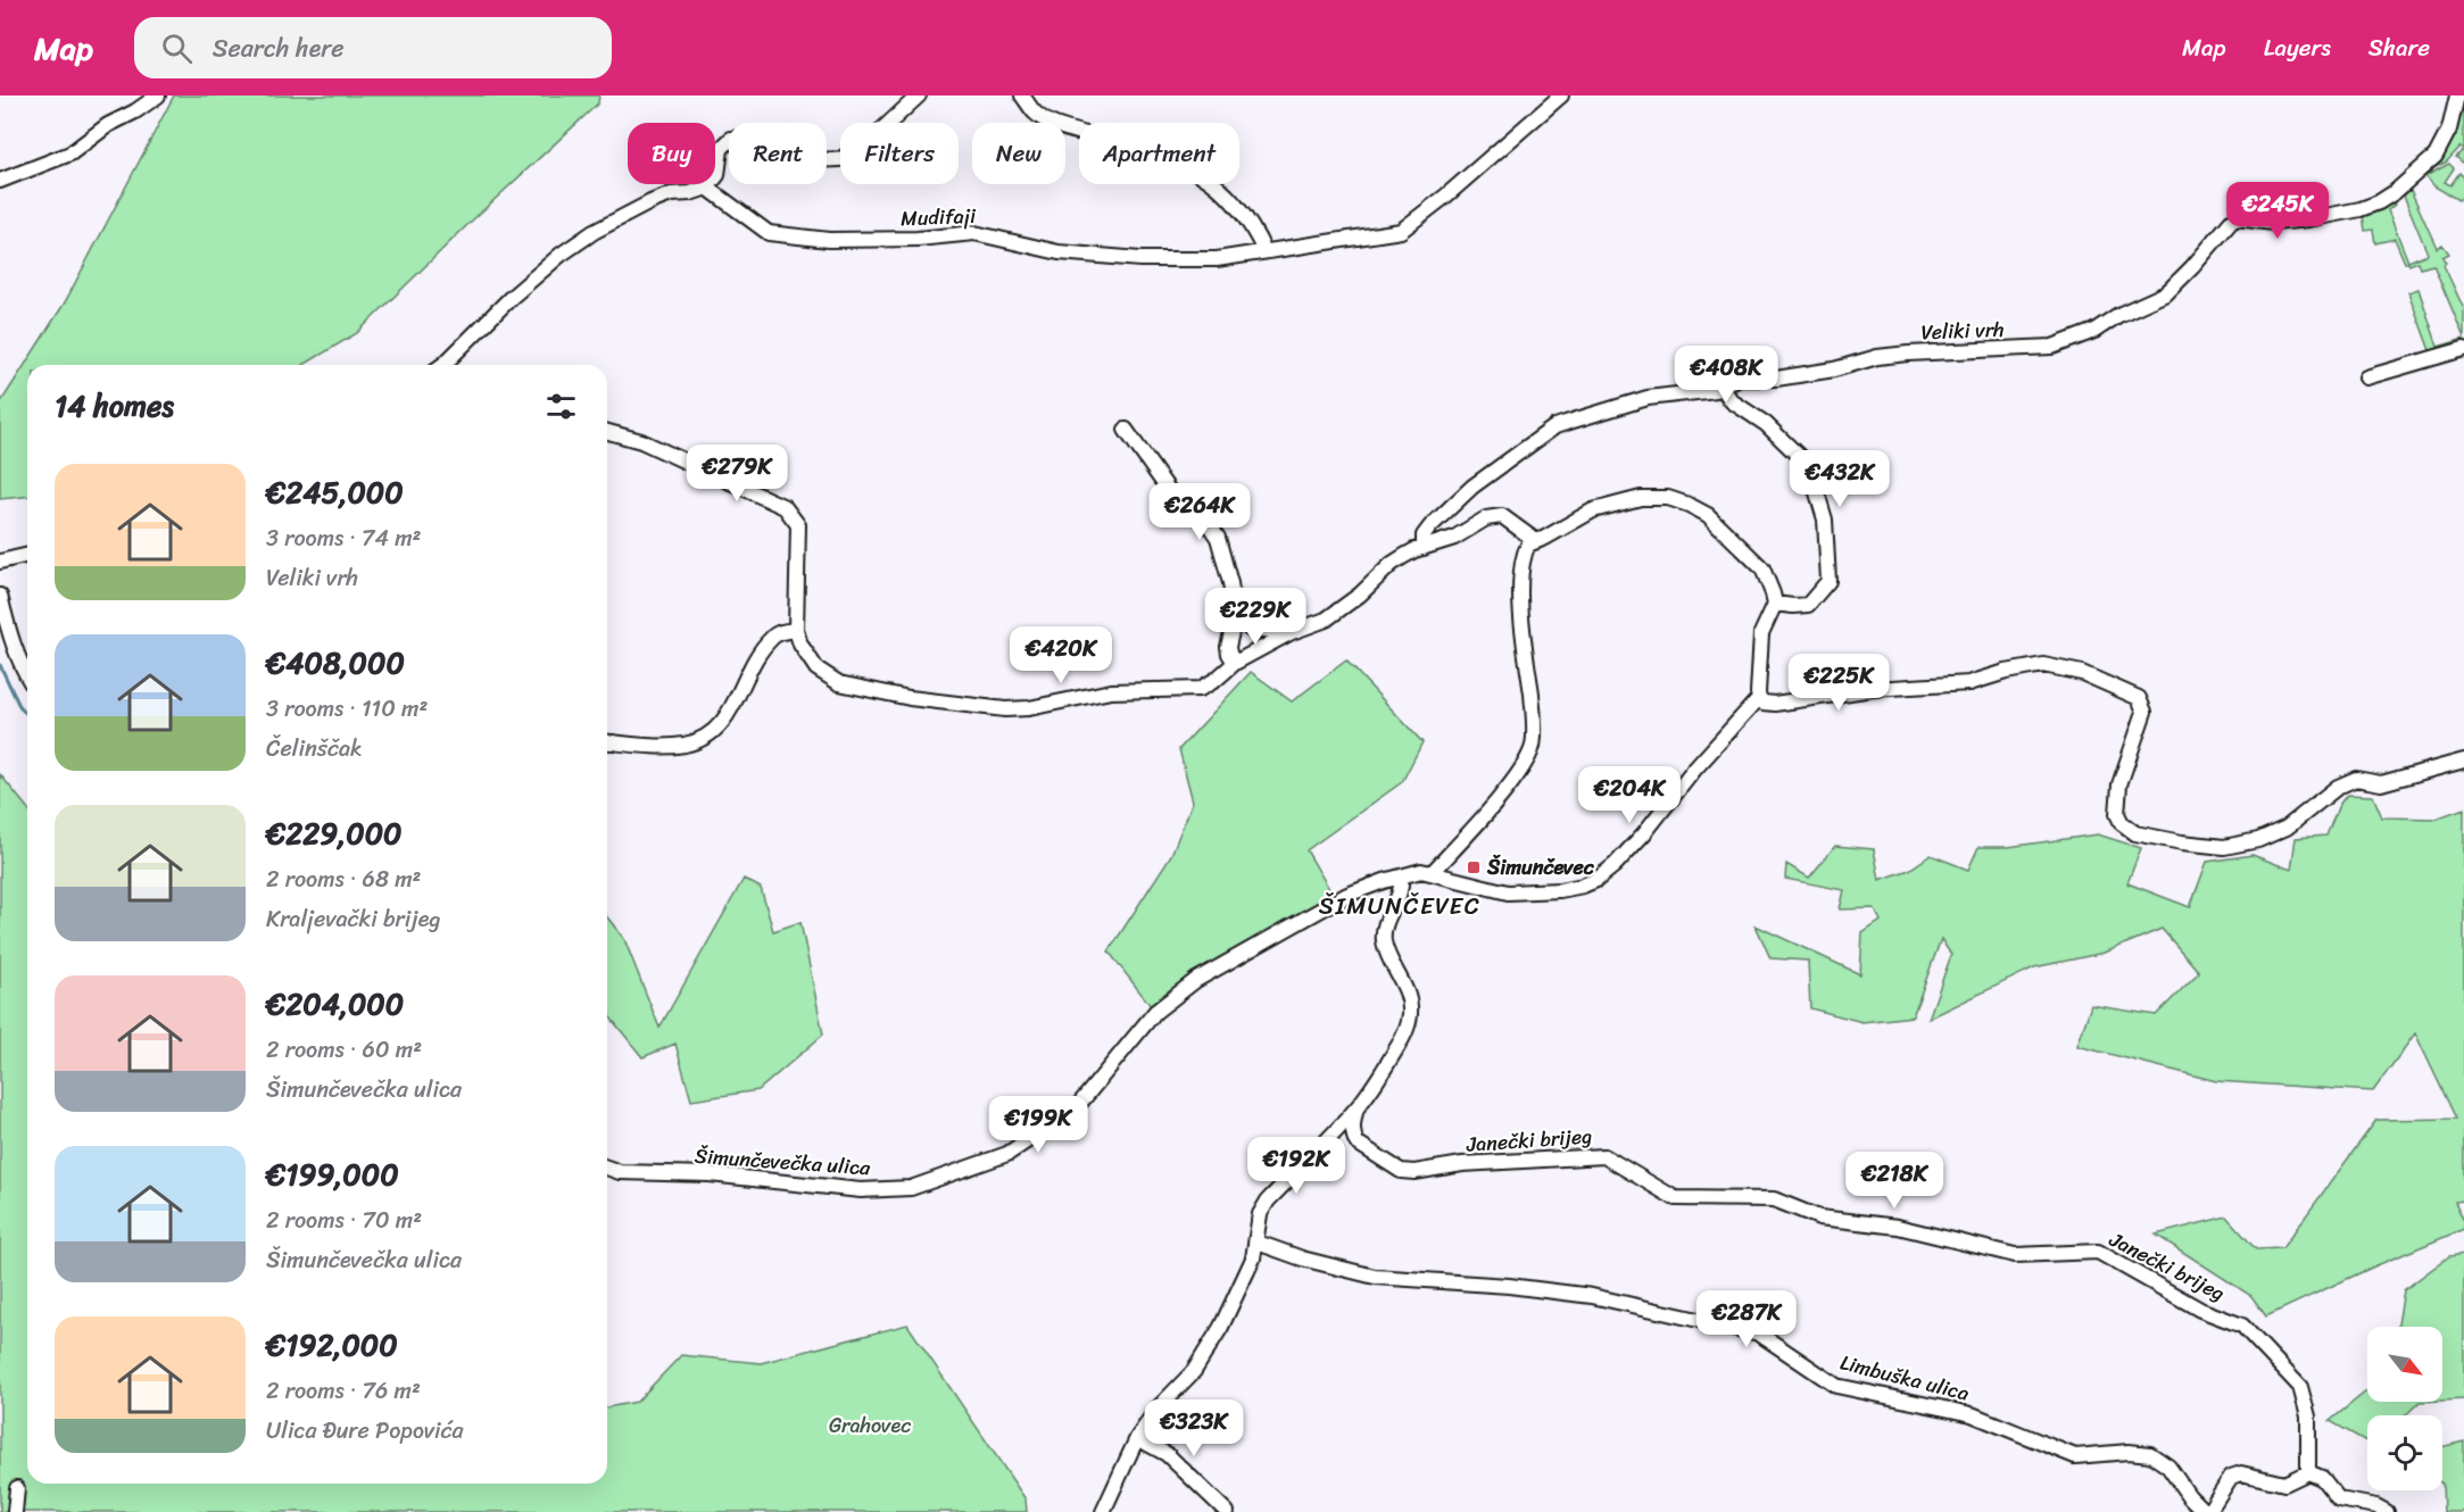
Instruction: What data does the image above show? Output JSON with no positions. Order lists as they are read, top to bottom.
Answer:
{
  "streets": {
    "street": [
      "Mudifaji",
      "Veliki vrh",
      "Janečki brijeg",
      "Šimunčevečka ulica",
      "Limbuška ulica"
    ]
  },
  "crossings": [
    ["Janečki brijeg", "Limbuška ulica"]
  ],
  "districts": ["ŠIMUNČEVEC"],
  "parks": ["Grahovec"],
  "places": {
    "transit": ["Šimunčevec"]
  },
  "north": "bottom right",
  "page": {
    "header": "Map",
    "search": "Search here",
    "nav": ["Map", "Layers", "Share"],
    "chip": [
      "Buy",
      "Rent",
      "Filters",
      "New",
      "Apartment"
    ],
    "price": [
      "€245K",
      "€408K",
      "€279K",
      "€432K",
      "€264K",
      "€229K",
      "€420K",
      "€225K",
      "€204K",
      "€199K",
      "€192K",
      "€218K",
      "€287K",
      "€323K"
    ],
    "heading": "14 homes",
    "list": [
      {
        "name": "€245,000",
        "note": "3 rooms · 74 m² · Veliki vrh"
      },
      {
        "name": "€408,000",
        "note": "3 rooms · 110 m² · Čelinščak"
      },
      {
        "name": "€229,000",
        "note": "2 rooms · 68 m² · Kraljevački brijeg"
      },
      {
        "name": "€204,000",
        "note": "2 rooms · 60 m² · Šimunčevečka ulica"
      },
      {
        "name": "€199,000",
        "note": "2 rooms · 70 m² · Šimunčevečka ulica"
      },
      {
        "name": "€192,000",
        "note": "2 rooms · 76 m² · Ulica Đure Popovića"
      }
    ]
  }
}
